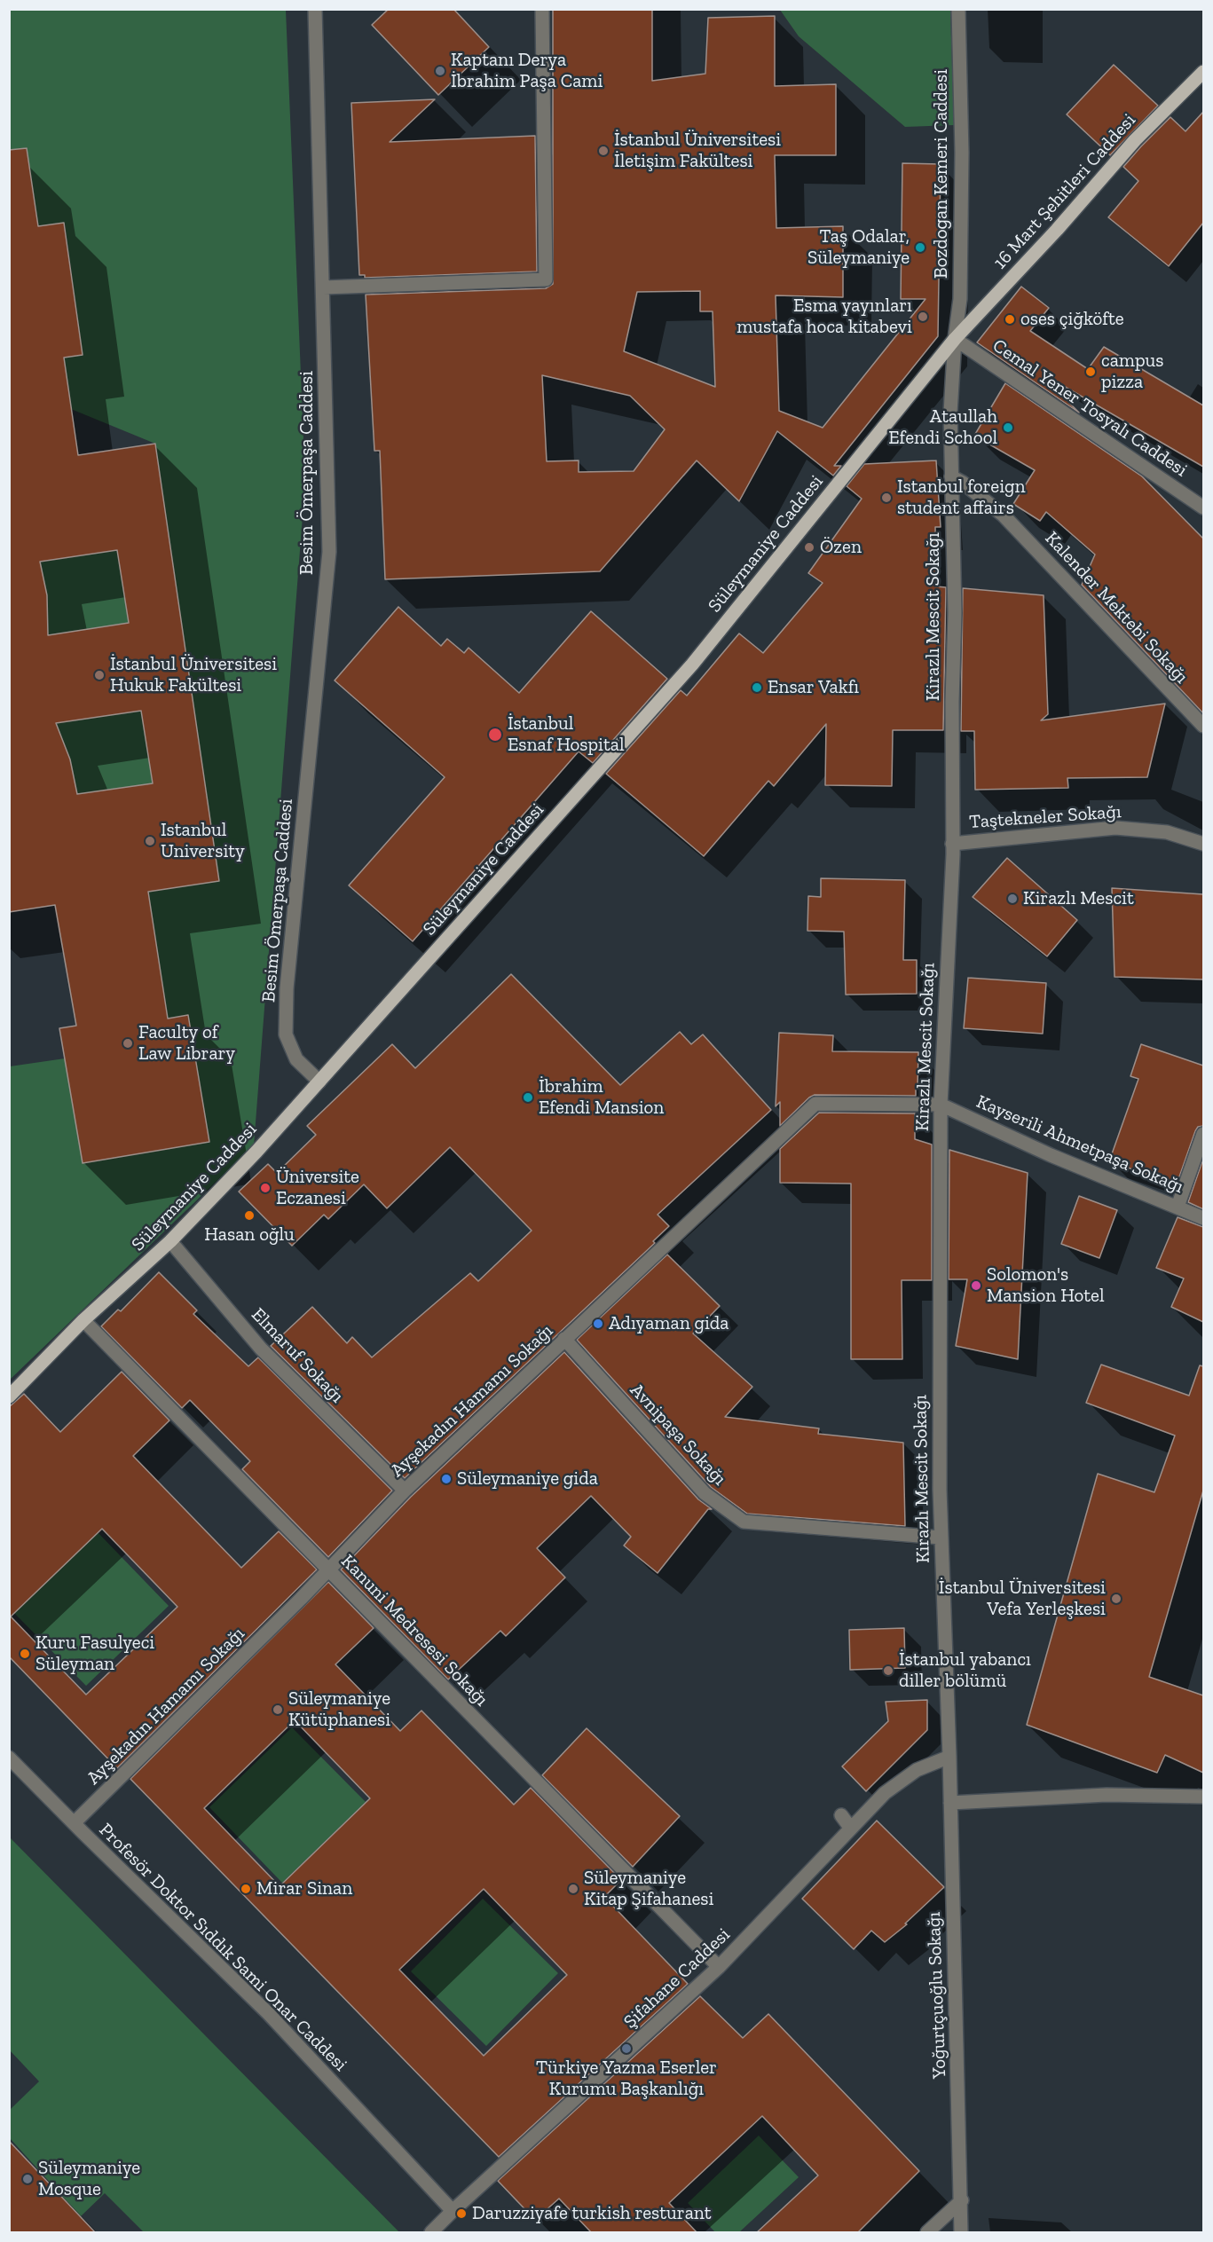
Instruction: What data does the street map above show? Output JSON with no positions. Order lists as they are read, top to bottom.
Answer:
{
  "streets": {
    "main road": ["16 Mart Şehitleri Caddesi", "Süleymaniye Caddesi"],
    "street": [
      "Bozdogan Kemeri Caddesi",
      "Cemal Yener Tosyalı Caddesi",
      "Besim Ömerpaşa Caddesi",
      "Kalender Mektebi Sokağı",
      "Kirazlı Mescit Sokağı",
      "Taştekneler Sokağı",
      "Kayserili Ahmetpaşa Sokağı",
      "Elmaruf Sokağı",
      "Ayşekadın Hamamı Sokağı",
      "Avnipaşa Sokağı",
      "Kanuni Medresesi Sokağı",
      "Profesör Doktor Sıddık Sami Onar Caddesi",
      "Şifahane Caddesi",
      "Yoğurtçuoğlu Sokağı"
    ]
  },
  "crossings": [
    ["Bozdogan Kemeri Caddesi", "16 Mart Şehitleri Caddesi"],
    ["Bozdogan Kemeri Caddesi", "Cemal Yener Tosyalı Caddesi"],
    ["Bozdogan Kemeri Caddesi", "Süleymaniye Caddesi"],
    ["Bozdogan Kemeri Caddesi", "Kirazlı Mescit Sokağı"],
    ["16 Mart Şehitleri Caddesi", "Cemal Yener Tosyalı Caddesi"],
    ["16 Mart Şehitleri Caddesi", "Süleymaniye Caddesi"],
    ["16 Mart Şehitleri Caddesi", "Kirazlı Mescit Sokağı"],
    ["Cemal Yener Tosyalı Caddesi", "Süleymaniye Caddesi"],
    ["Cemal Yener Tosyalı Caddesi", "Kirazlı Mescit Sokağı"],
    ["Besim Ömerpaşa Caddesi", "Süleymaniye Caddesi"],
    ["Süleymaniye Caddesi", "Kirazlı Mescit Sokağı"],
    ["Süleymaniye Caddesi", "Elmaruf Sokağı"],
    ["Süleymaniye Caddesi", "Kanuni Medresesi Sokağı"],
    ["Kalender Mektebi Sokağı", "Kirazlı Mescit Sokağı"],
    ["Kirazlı Mescit Sokağı", "Taştekneler Sokağı"],
    ["Kirazlı Mescit Sokağı", "Kayserili Ahmetpaşa Sokağı"],
    ["Kirazlı Mescit Sokağı", "Ayşekadın Hamamı Sokağı"],
    ["Kirazlı Mescit Sokağı", "Avnipaşa Sokağı"],
    ["Kirazlı Mescit Sokağı", "Şifahane Caddesi"],
    ["Kirazlı Mescit Sokağı", "Yoğurtçuoğlu Sokağı"],
    ["Kayserili Ahmetpaşa Sokağı", "Ayşekadın Hamamı Sokağı"],
    ["Elmaruf Sokağı", "Ayşekadın Hamamı Sokağı"],
    ["Ayşekadın Hamamı Sokağı", "Avnipaşa Sokağı"],
    ["Ayşekadın Hamamı Sokağı", "Kanuni Medresesi Sokağı"],
    ["Ayşekadın Hamamı Sokağı", "Profesör Doktor Sıddık Sami Onar Caddesi"],
    ["Kanuni Medresesi Sokağı", "Şifahane Caddesi"],
    ["Profesör Doktor Sıddık Sami Onar Caddesi", "Şifahane Caddesi"],
    ["Şifahane Caddesi", "Yoğurtçuoğlu Sokağı"]
  ],
  "places": [
    "Kaptanı Derya İbrahim Paşa Cami",
    "İstanbul Üniversitesi İletişim Fakültesi",
    "Taş Odalar, Süleymaniye",
    "Esma yayınları mustafa hoca kitabevi",
    "oses çiğköfte",
    "campus pizza",
    "Ataullah Efendi School",
    "Istanbul foreign student affairs",
    "Özen",
    "İstanbul Üniversitesi Hukuk Fakültesi",
    "Ensar Vakfı",
    "İstanbul Esnaf Hospital",
    "Istanbul University",
    "Kirazlı Mescit",
    "Faculty of Law Library",
    "İbrahim Efendi Mansion",
    "Üniversite Eczanesi",
    "Hasan oğlu",
    "Solomon's Mansion Hotel",
    "Adıyaman gida",
    "Süleymaniye gida",
    "İstanbul Üniversitesi Vefa Yerleşkesi",
    "Kuru Fasulyeci Süleyman",
    "İstanbul yabancı diller bölümü",
    "Süleymaniye Kütüphanesi",
    "Mirar Sinan",
    "Süleymaniye Kitap Şifahanesi",
    "Türkiye Yazma Eserler Kurumu Başkanlığı",
    "Süleymaniye Mosque",
    "Daruzziyafe turkish resturant"
  ]
}
